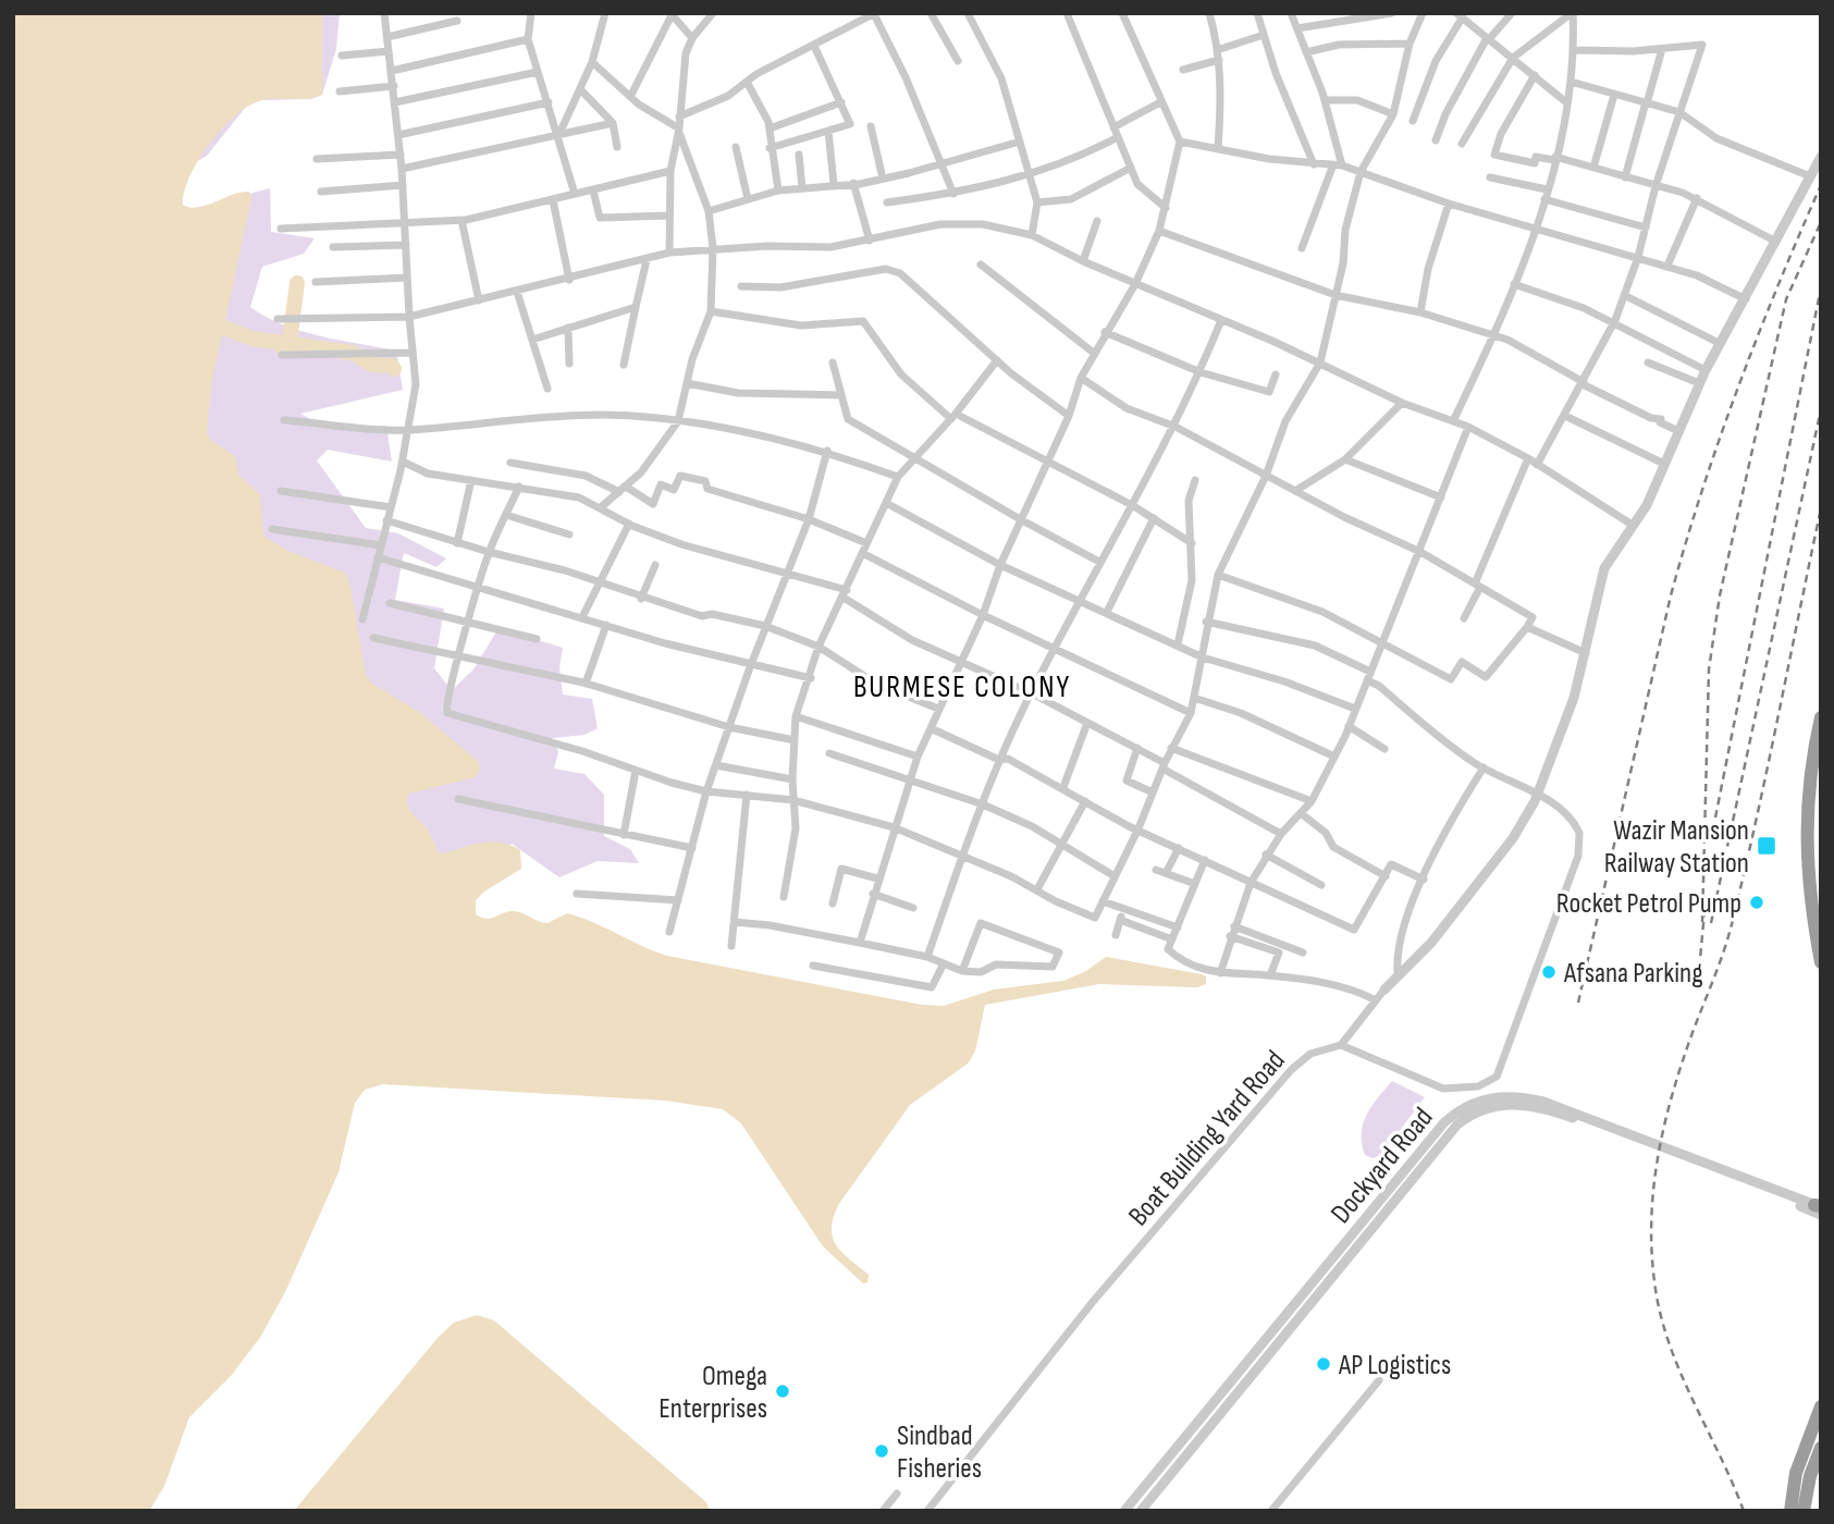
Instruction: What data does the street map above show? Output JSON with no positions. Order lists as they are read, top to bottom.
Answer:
{
  "streets": {
    "street": ["Boat Building Yard Road", "Dockyard Road"]
  },
  "districts": ["BURMESE COLONY"],
  "places": {
    "transit": ["Wazir Mansion Railway Station"],
    "other": [
      "Rocket Petrol Pump",
      "Afsana Parking",
      "AP Logistics",
      "Omega Enterprises",
      "Sindbad Fisheries"
    ]
  }
}
